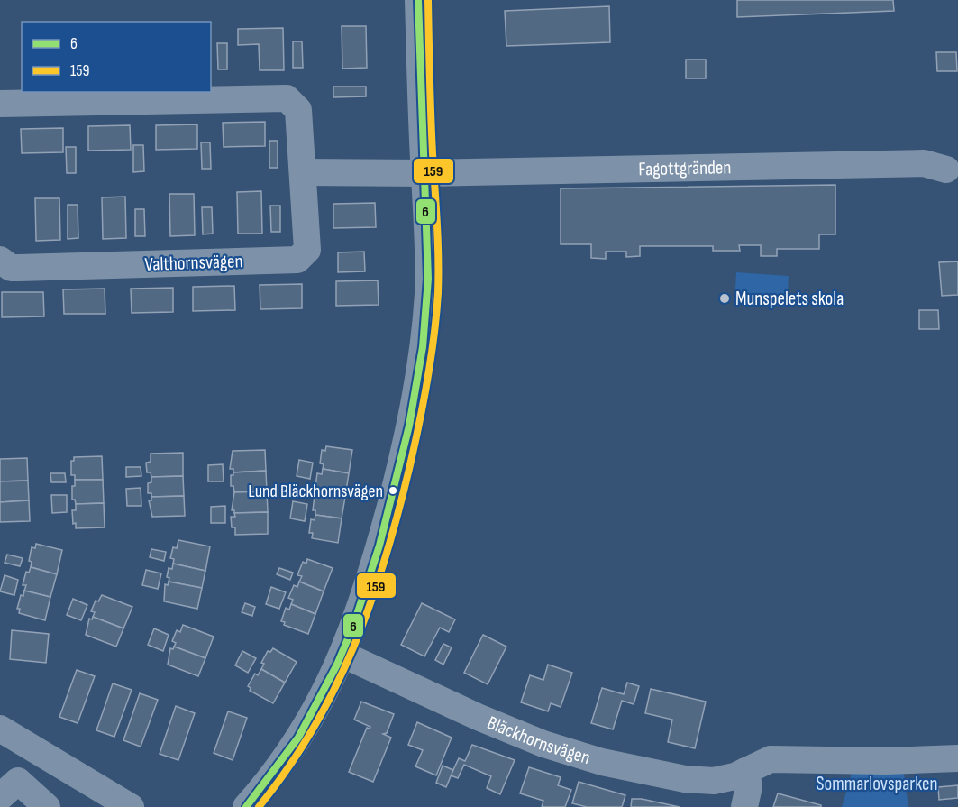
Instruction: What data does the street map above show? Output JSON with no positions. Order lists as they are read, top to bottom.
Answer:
{
  "streets": {
    "street": ["Fagottgränden", "Valthornsvägen", "Bläckhornsvägen"]
  },
  "parks": ["Sommarlovsparken"],
  "places": ["Munspelets skola", "Lund Bläckhornsvägen"],
  "lines": ["transit line 6", "transit line 159"],
  "legend": ["6", "159"]
}
